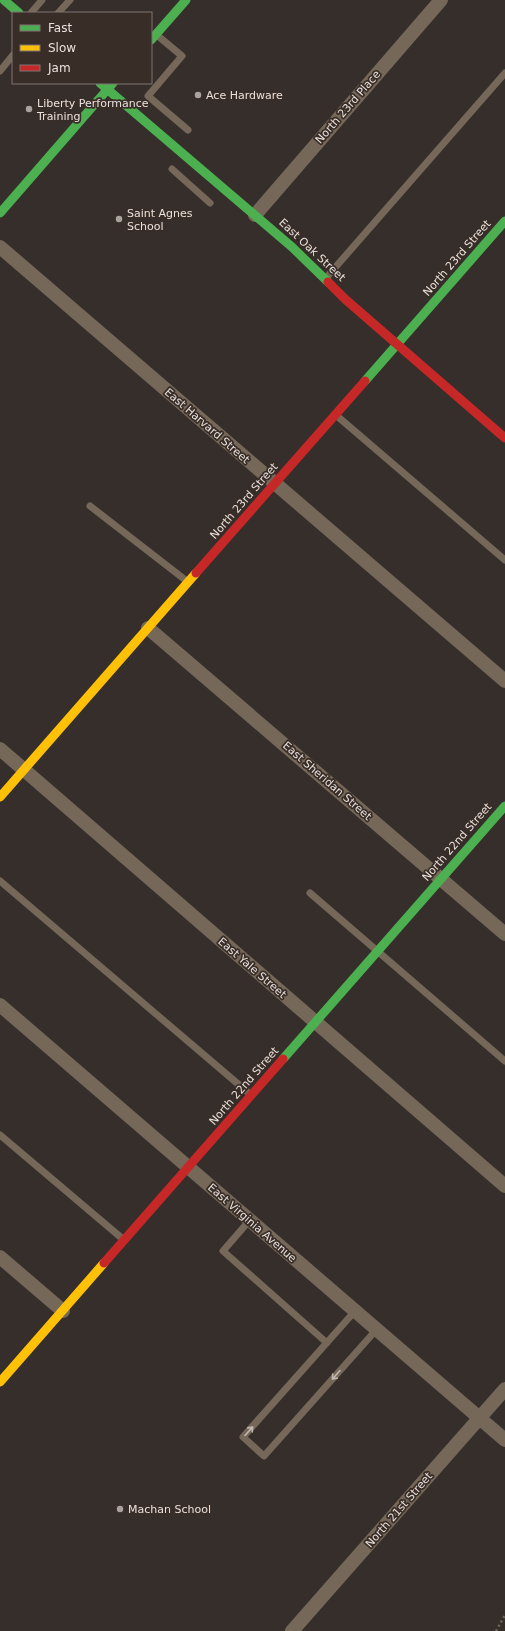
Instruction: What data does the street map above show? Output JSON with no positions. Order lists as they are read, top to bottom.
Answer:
{
  "streets": {
    "street": [
      "North 23rd Place",
      "East Oak Street",
      "North 23rd Street",
      "East Harvard Street",
      "East Sheridan Street",
      "North 22nd Street",
      "East Yale Street",
      "East Virginia Avenue",
      "North 21st Street"
    ]
  },
  "crossings": [
    ["North 23rd Place", "East Oak Street"],
    ["East Oak Street", "North 23rd Street"],
    ["North 23rd Street", "East Harvard Street"],
    ["North 23rd Street", "East Sheridan Street"],
    ["North 23rd Street", "East Yale Street"],
    ["East Sheridan Street", "North 22nd Street"],
    ["North 22nd Street", "East Yale Street"],
    ["North 22nd Street", "East Virginia Avenue"],
    ["East Virginia Avenue", "North 21st Street"]
  ],
  "places": [
    "Ace Hardware",
    "Liberty Performance Training",
    "Saint Agnes School",
    "Machan School"
  ],
  "legend": ["Fast", "Slow", "Jam"]
}
